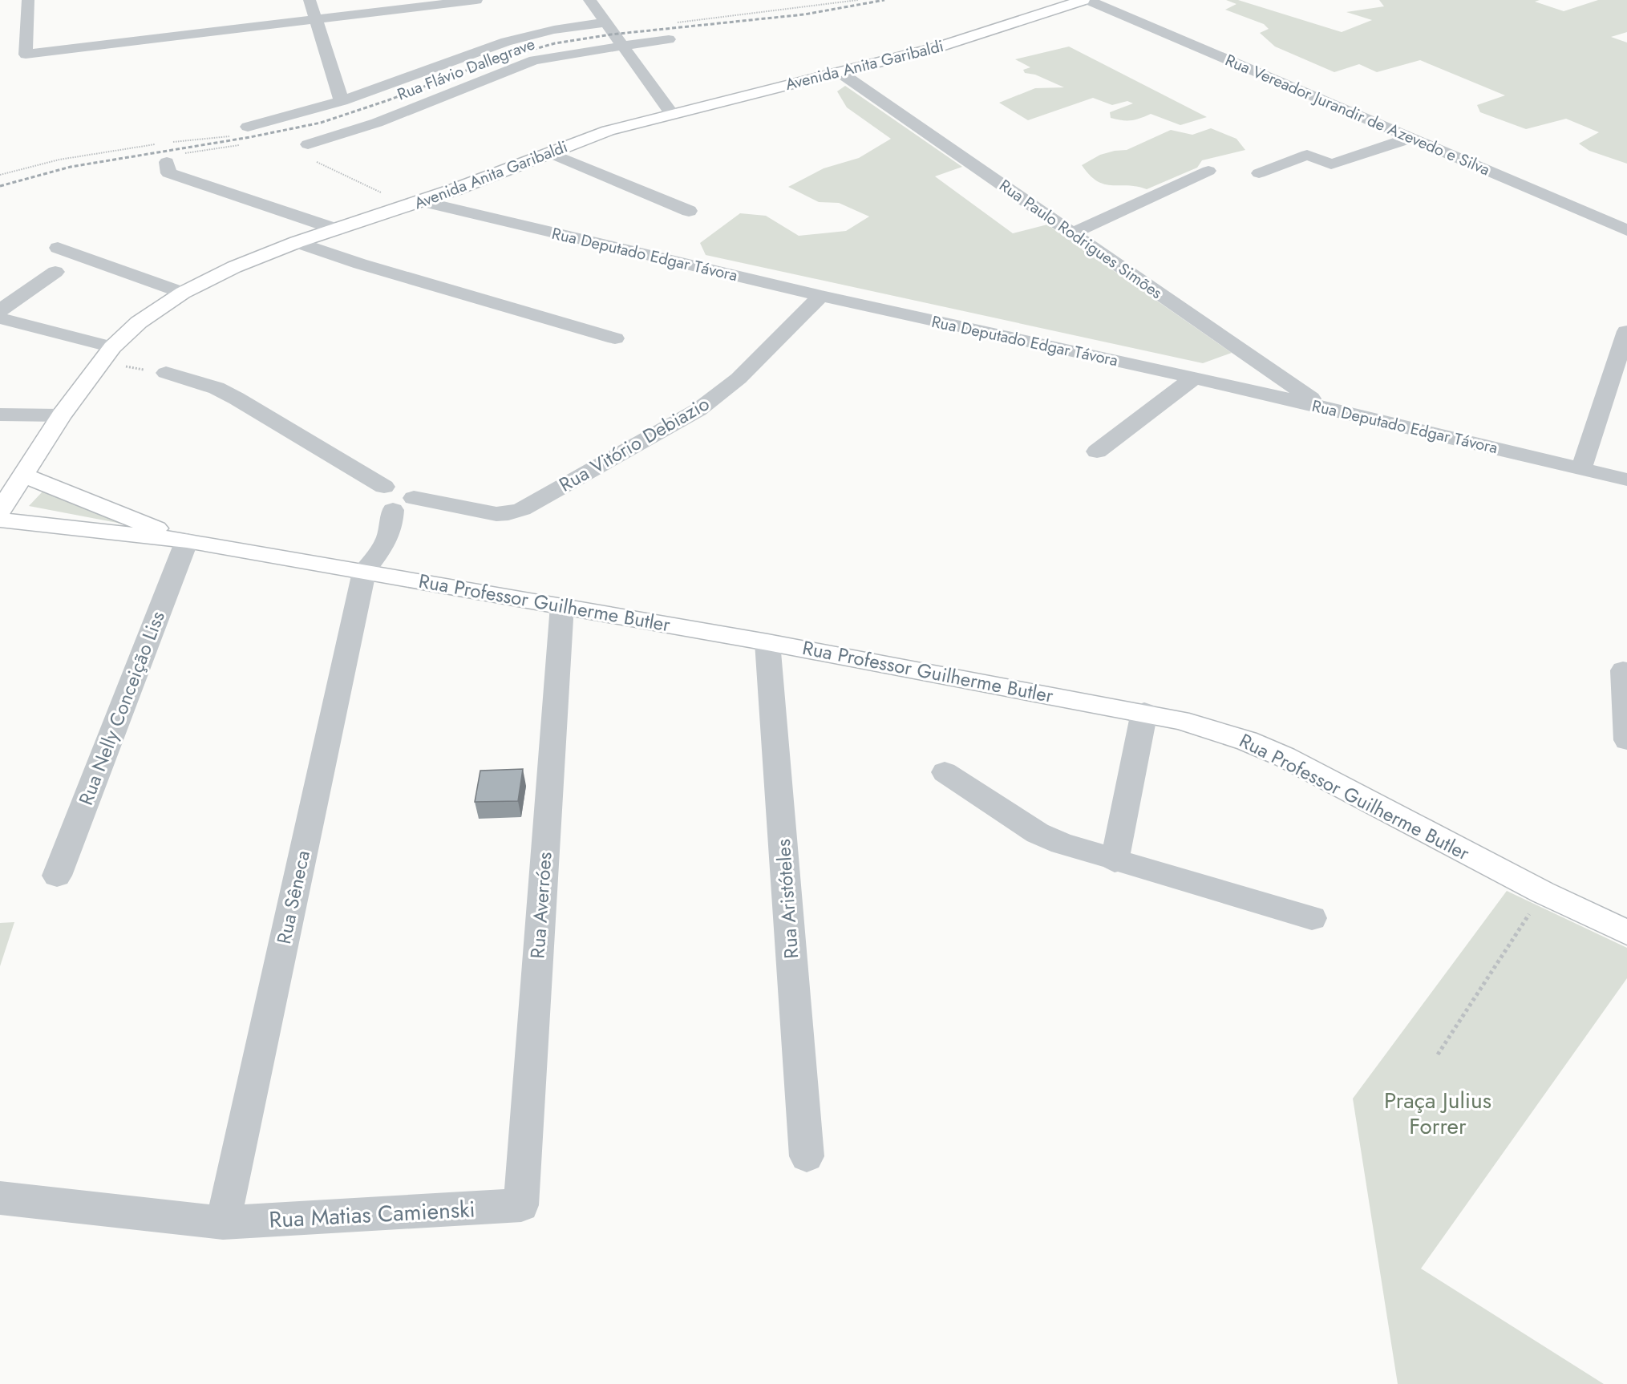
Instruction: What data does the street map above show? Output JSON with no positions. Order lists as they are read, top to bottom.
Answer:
{
  "streets": {
    "main road": ["Avenida Anita Garibaldi", "Rua Professor Guilherme Butler"],
    "street": [
      "Rua Flávio Dallegrave",
      "Rua Vereador Jurandir de Azevedo e Silva",
      "Rua Paulo Rodrigues Simões",
      "Rua Deputado Edgar Távora",
      "Rua Vitório Debiazio",
      "Rua Nelly Conceição Liss",
      "Rua Sêneca",
      "Rua Aristóteles",
      "Rua Averróes",
      "Rua Matias Camienski"
    ]
  },
  "crossings": [
    ["Avenida Anita Garibaldi", "Rua Paulo Rodrigues Simões"],
    ["Avenida Anita Garibaldi", "Rua Deputado Edgar Távora"],
    ["Avenida Anita Garibaldi", "Rua Professor Guilherme Butler"],
    ["Rua Paulo Rodrigues Simões", "Rua Deputado Edgar Távora"],
    ["Rua Deputado Edgar Távora", "Rua Vitório Debiazio"],
    ["Rua Professor Guilherme Butler", "Rua Nelly Conceição Liss"],
    ["Rua Professor Guilherme Butler", "Rua Sêneca"],
    ["Rua Professor Guilherme Butler", "Rua Aristóteles"],
    ["Rua Professor Guilherme Butler", "Rua Averróes"],
    ["Rua Sêneca", "Rua Matias Camienski"],
    ["Rua Averróes", "Rua Matias Camienski"]
  ],
  "parks": ["Praça Julius Forrer"]
}
